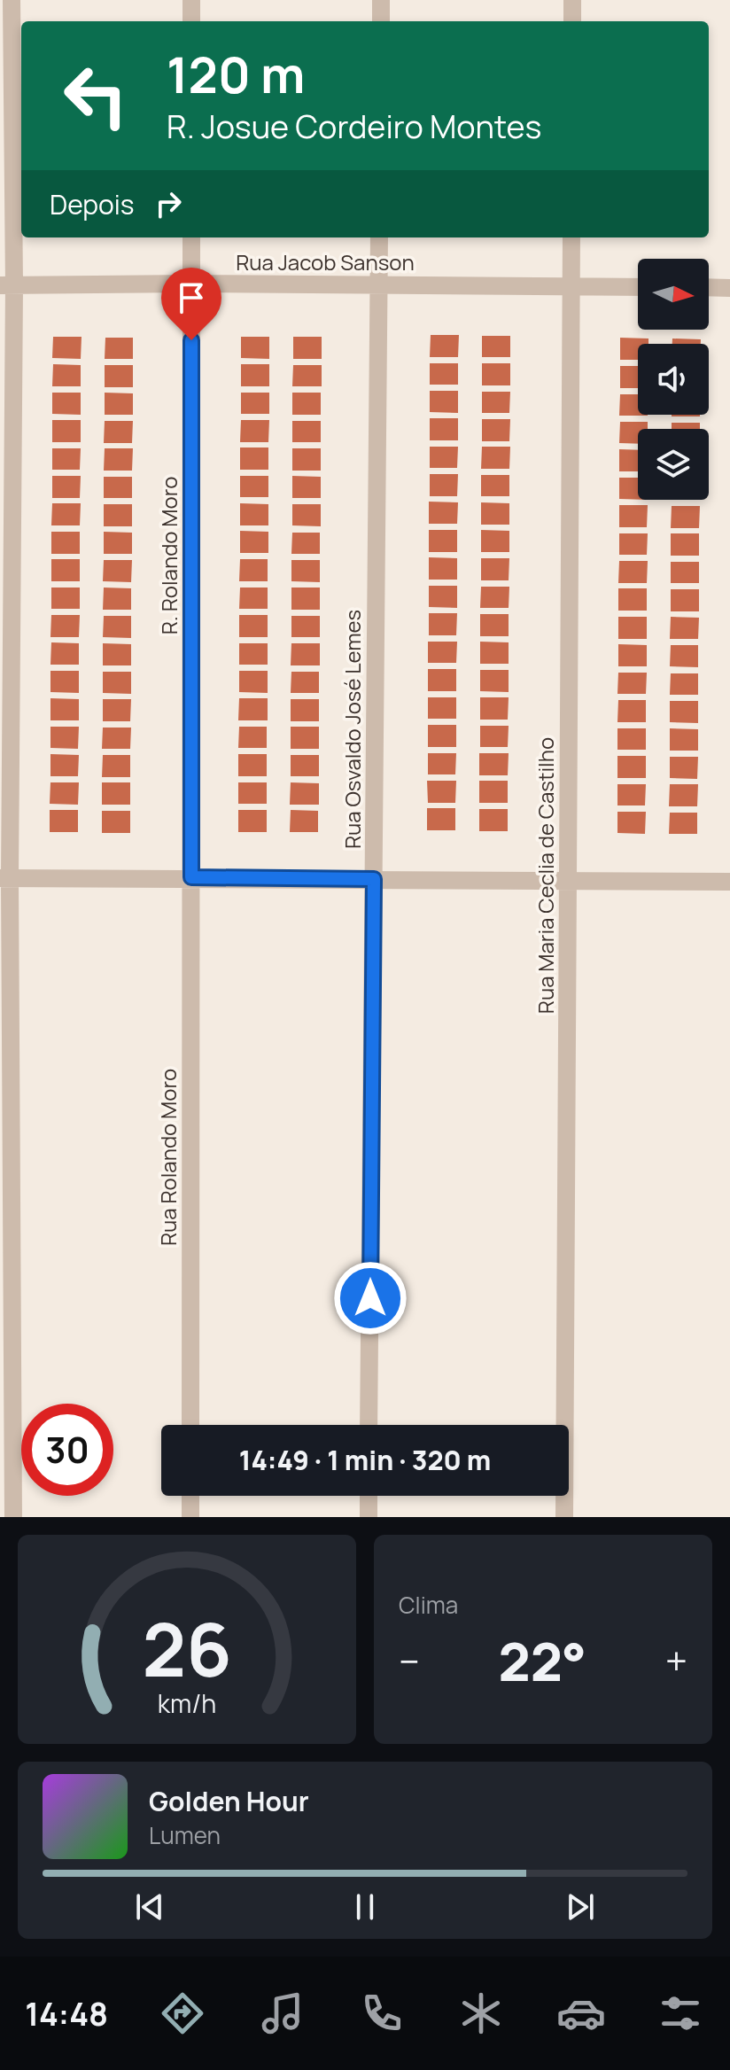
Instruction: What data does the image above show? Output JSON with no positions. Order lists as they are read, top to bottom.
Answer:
{
  "streets": {
    "street": [
      "Rua Jacob Sanson",
      "R. Rolando Moro",
      "Rua Osvaldo José Lemes",
      "Rua Maria Ceclia de Castilho",
      "Rua Rolando Moro"
    ]
  },
  "crossings": [
    ["Rua Jacob Sanson", "R. Rolando Moro"],
    ["Rua Jacob Sanson", "Rua Osvaldo José Lemes"],
    ["Rua Jacob Sanson", "Rua Maria Ceclia de Castilho"],
    ["R. Rolando Moro", "Rua Rolando Moro"]
  ],
  "north": "right",
  "page": {
    "turn": ["120 m", "R. Josue Cordeiro Montes"],
    "then": "Depois",
    "limit": "30",
    "trip": "14:49 · 1 min · 320 m",
    "tile": "Clima",
    "heat": ["−", "22°", "+"],
    "song": ["Golden Hour", "Lumen"],
    "tabs": "14:48",
    "gauge": ["26", "km/h"]
  }
}
